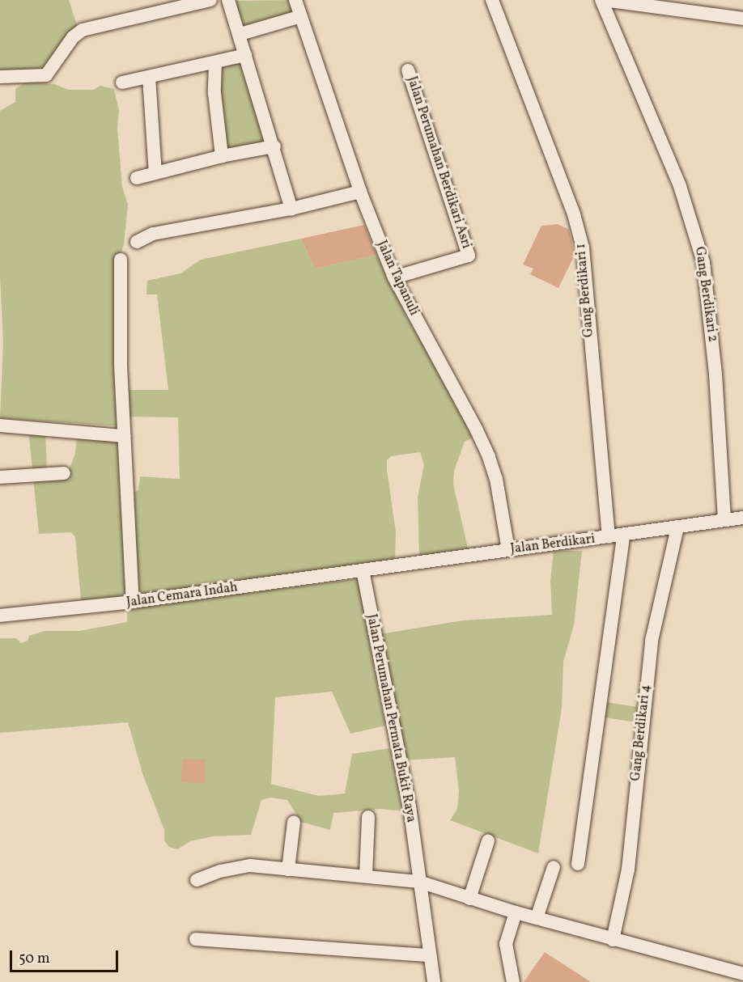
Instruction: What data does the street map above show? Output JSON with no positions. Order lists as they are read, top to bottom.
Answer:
{
  "streets": {
    "street": [
      "Jalan Perumahan Berdikari Asri",
      "Jalan Tapanuli",
      "Gang Berdikari 1",
      "Gang Berdikari 2",
      "Jalan Berdikari",
      "Jalan Cemara Indah",
      "Jalan Perumahan Permata Bukit Raya",
      "Gang Berdikari 4"
    ]
  },
  "crossings": [
    ["Jalan Perumahan Berdikari Asri", "Jalan Tapanuli"],
    ["Jalan Tapanuli", "Jalan Berdikari"],
    ["Gang Berdikari 1", "Jalan Berdikari"],
    ["Gang Berdikari 2", "Jalan Berdikari"],
    ["Jalan Berdikari", "Jalan Cemara Indah"],
    ["Jalan Berdikari", "Jalan Perumahan Permata Bukit Raya"],
    ["Jalan Berdikari", "Gang Berdikari 4"],
    ["Jalan Cemara Indah", "Jalan Perumahan Permata Bukit Raya"]
  ],
  "scale_bar": "50 m"
}
